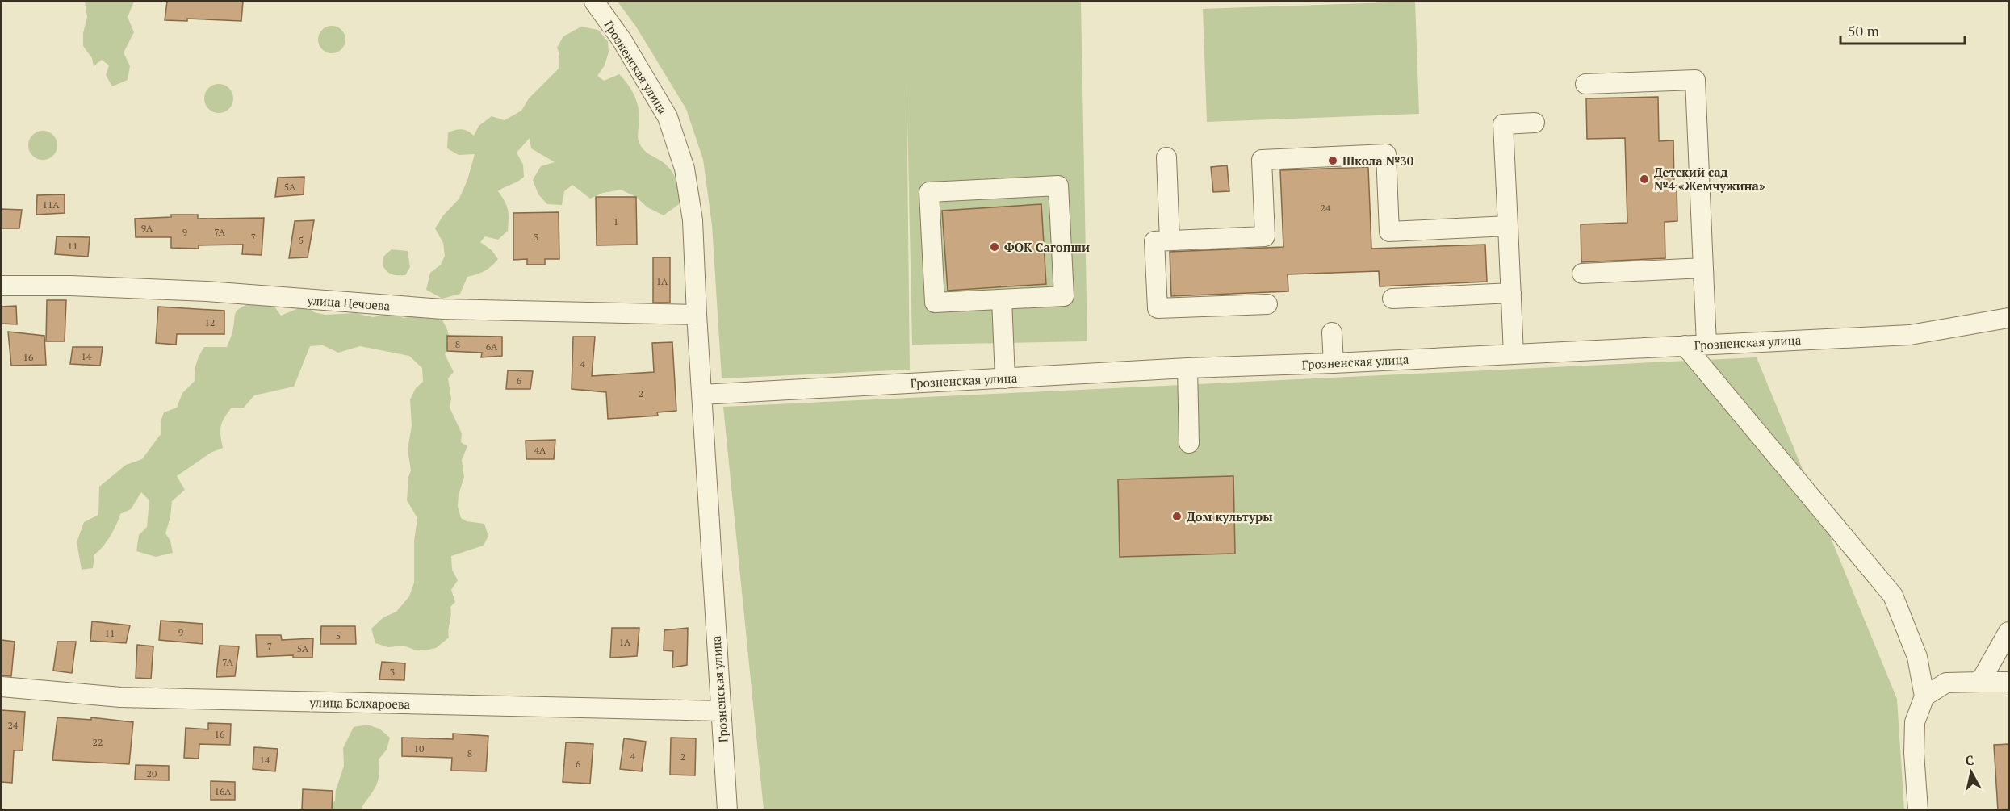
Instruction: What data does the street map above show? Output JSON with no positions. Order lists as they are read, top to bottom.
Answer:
{
  "streets": {
    "street": ["Грозненская улица", "улица Цечоева", "улица Белхароева"]
  },
  "crossings": [
    ["Грозненская улица", "улица Цечоева"],
    ["Грозненская улица", "улица Белхароева"]
  ],
  "places": [
    "Школа №30",
    "Детский сад №4 «Жемчужина»",
    "ФОК Сагопши",
    "Дом культуры"
  ],
  "house_numbers": [
    "5А",
    "11А",
    "24",
    "1",
    "9А",
    "9",
    "7А",
    "7",
    "3",
    "5",
    "11",
    "1А",
    "12",
    "8",
    "6А",
    "14",
    "16",
    "4",
    "6",
    "2",
    "4А",
    "9",
    "11",
    "5",
    "1А",
    "7",
    "5А",
    "7А",
    "3",
    "24",
    "16",
    "22",
    "10",
    "8",
    "4",
    "2",
    "14",
    "6",
    "20",
    "16А"
  ],
  "scale_bar": "50 m",
  "north": "top"
}
